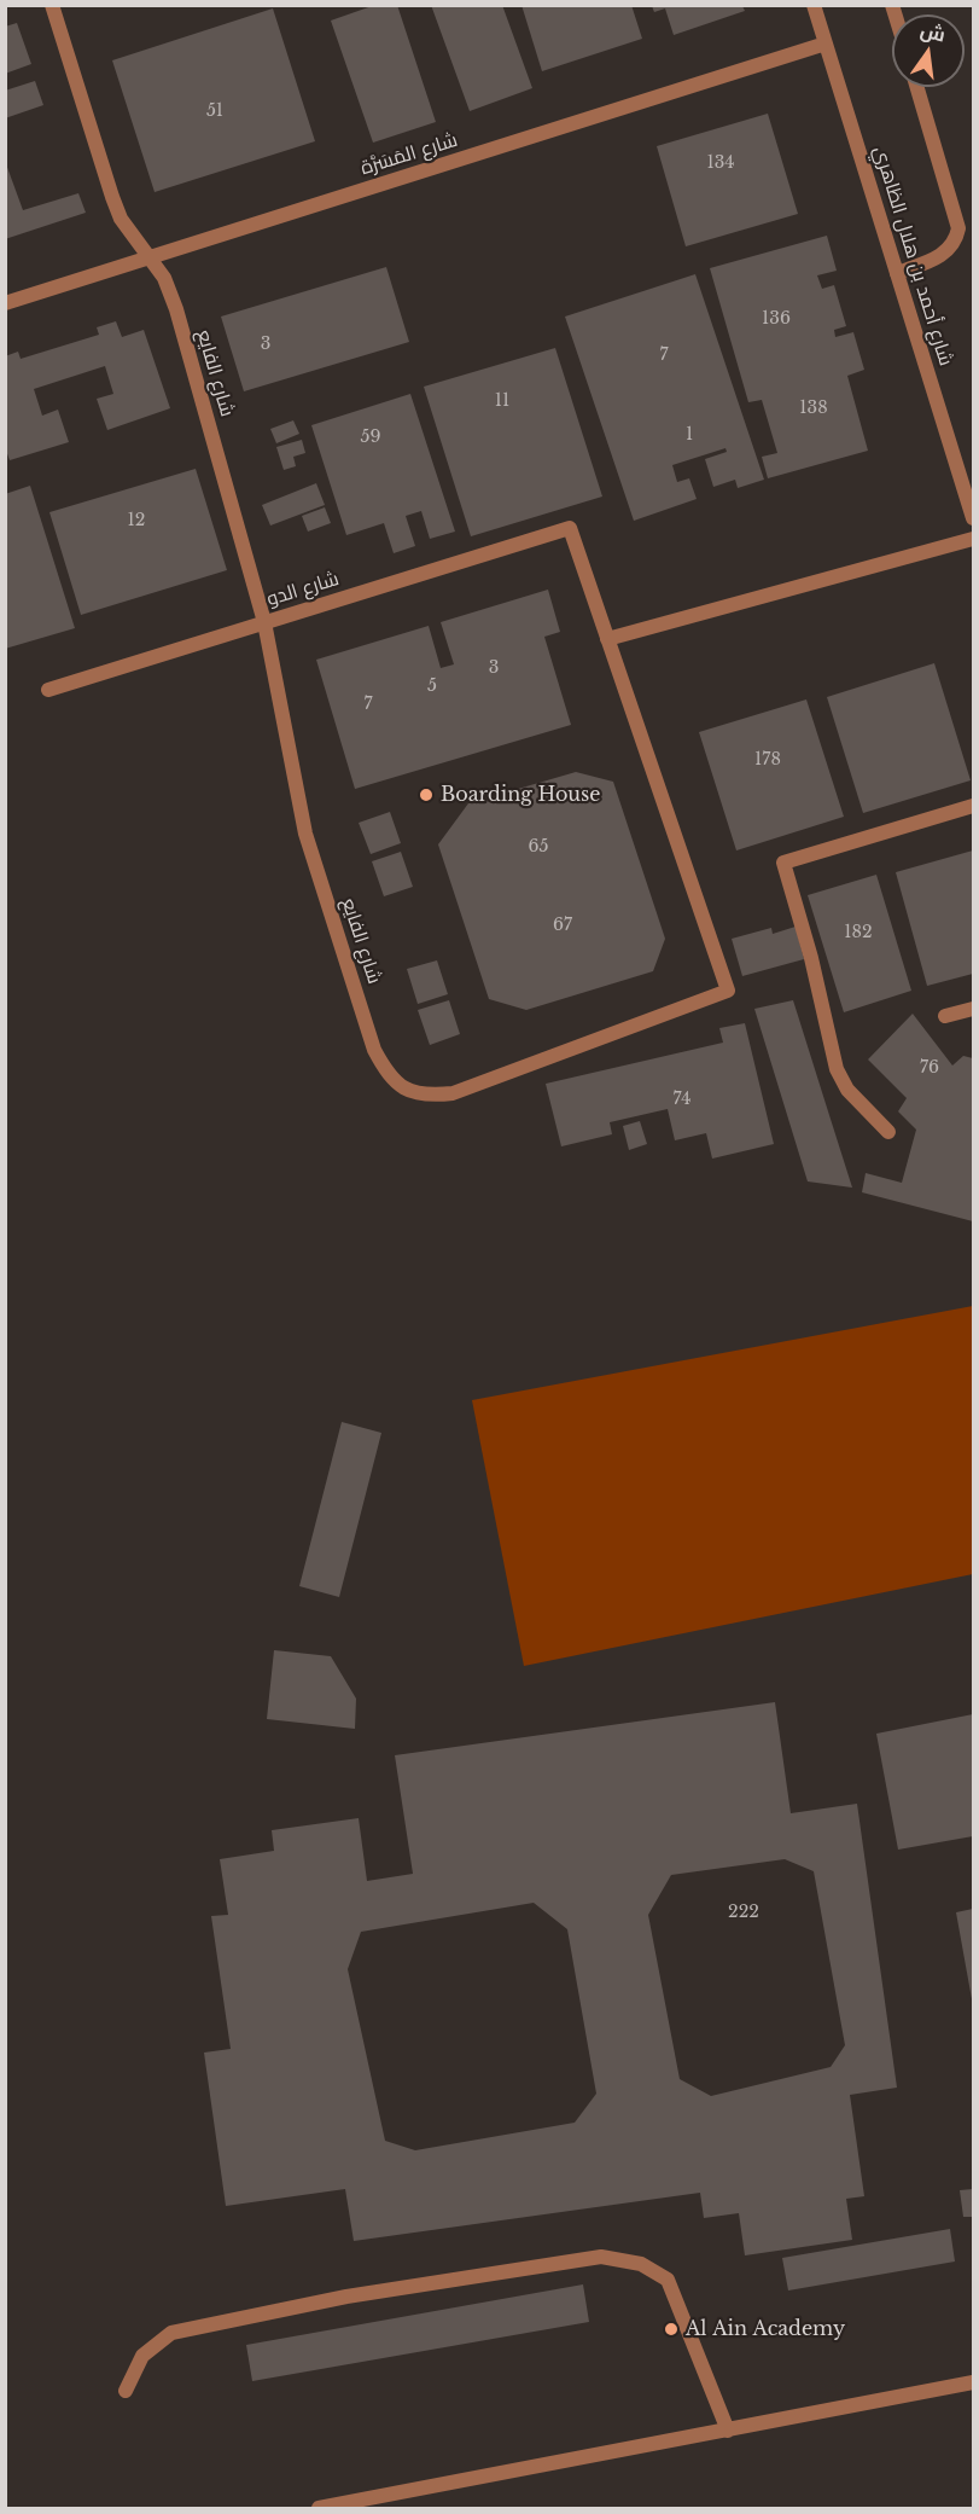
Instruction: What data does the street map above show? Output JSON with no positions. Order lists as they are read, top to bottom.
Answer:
{
  "streets": {
    "street": [
      "شارع المَسَرَّة",
      "شارع أحمد بن هلال الظاهري",
      "شارع الفايع",
      "شارع الدو"
    ]
  },
  "crossings": [
    ["شارع المَسَرَّة", "شارع أحمد بن هلال الظاهري"],
    ["شارع المَسَرَّة", "شارع الفايع"],
    ["شارع الفايع", "شارع الدو"]
  ],
  "places": ["Boarding House", "Al Ain Academy"],
  "house_numbers": [
    "51",
    "134",
    "136",
    "3",
    "7",
    "11",
    "138",
    "1",
    "59",
    "12",
    "3",
    "5",
    "7",
    "178",
    "65",
    "67",
    "182",
    "76",
    "74",
    "222"
  ],
  "north": "top"
}
